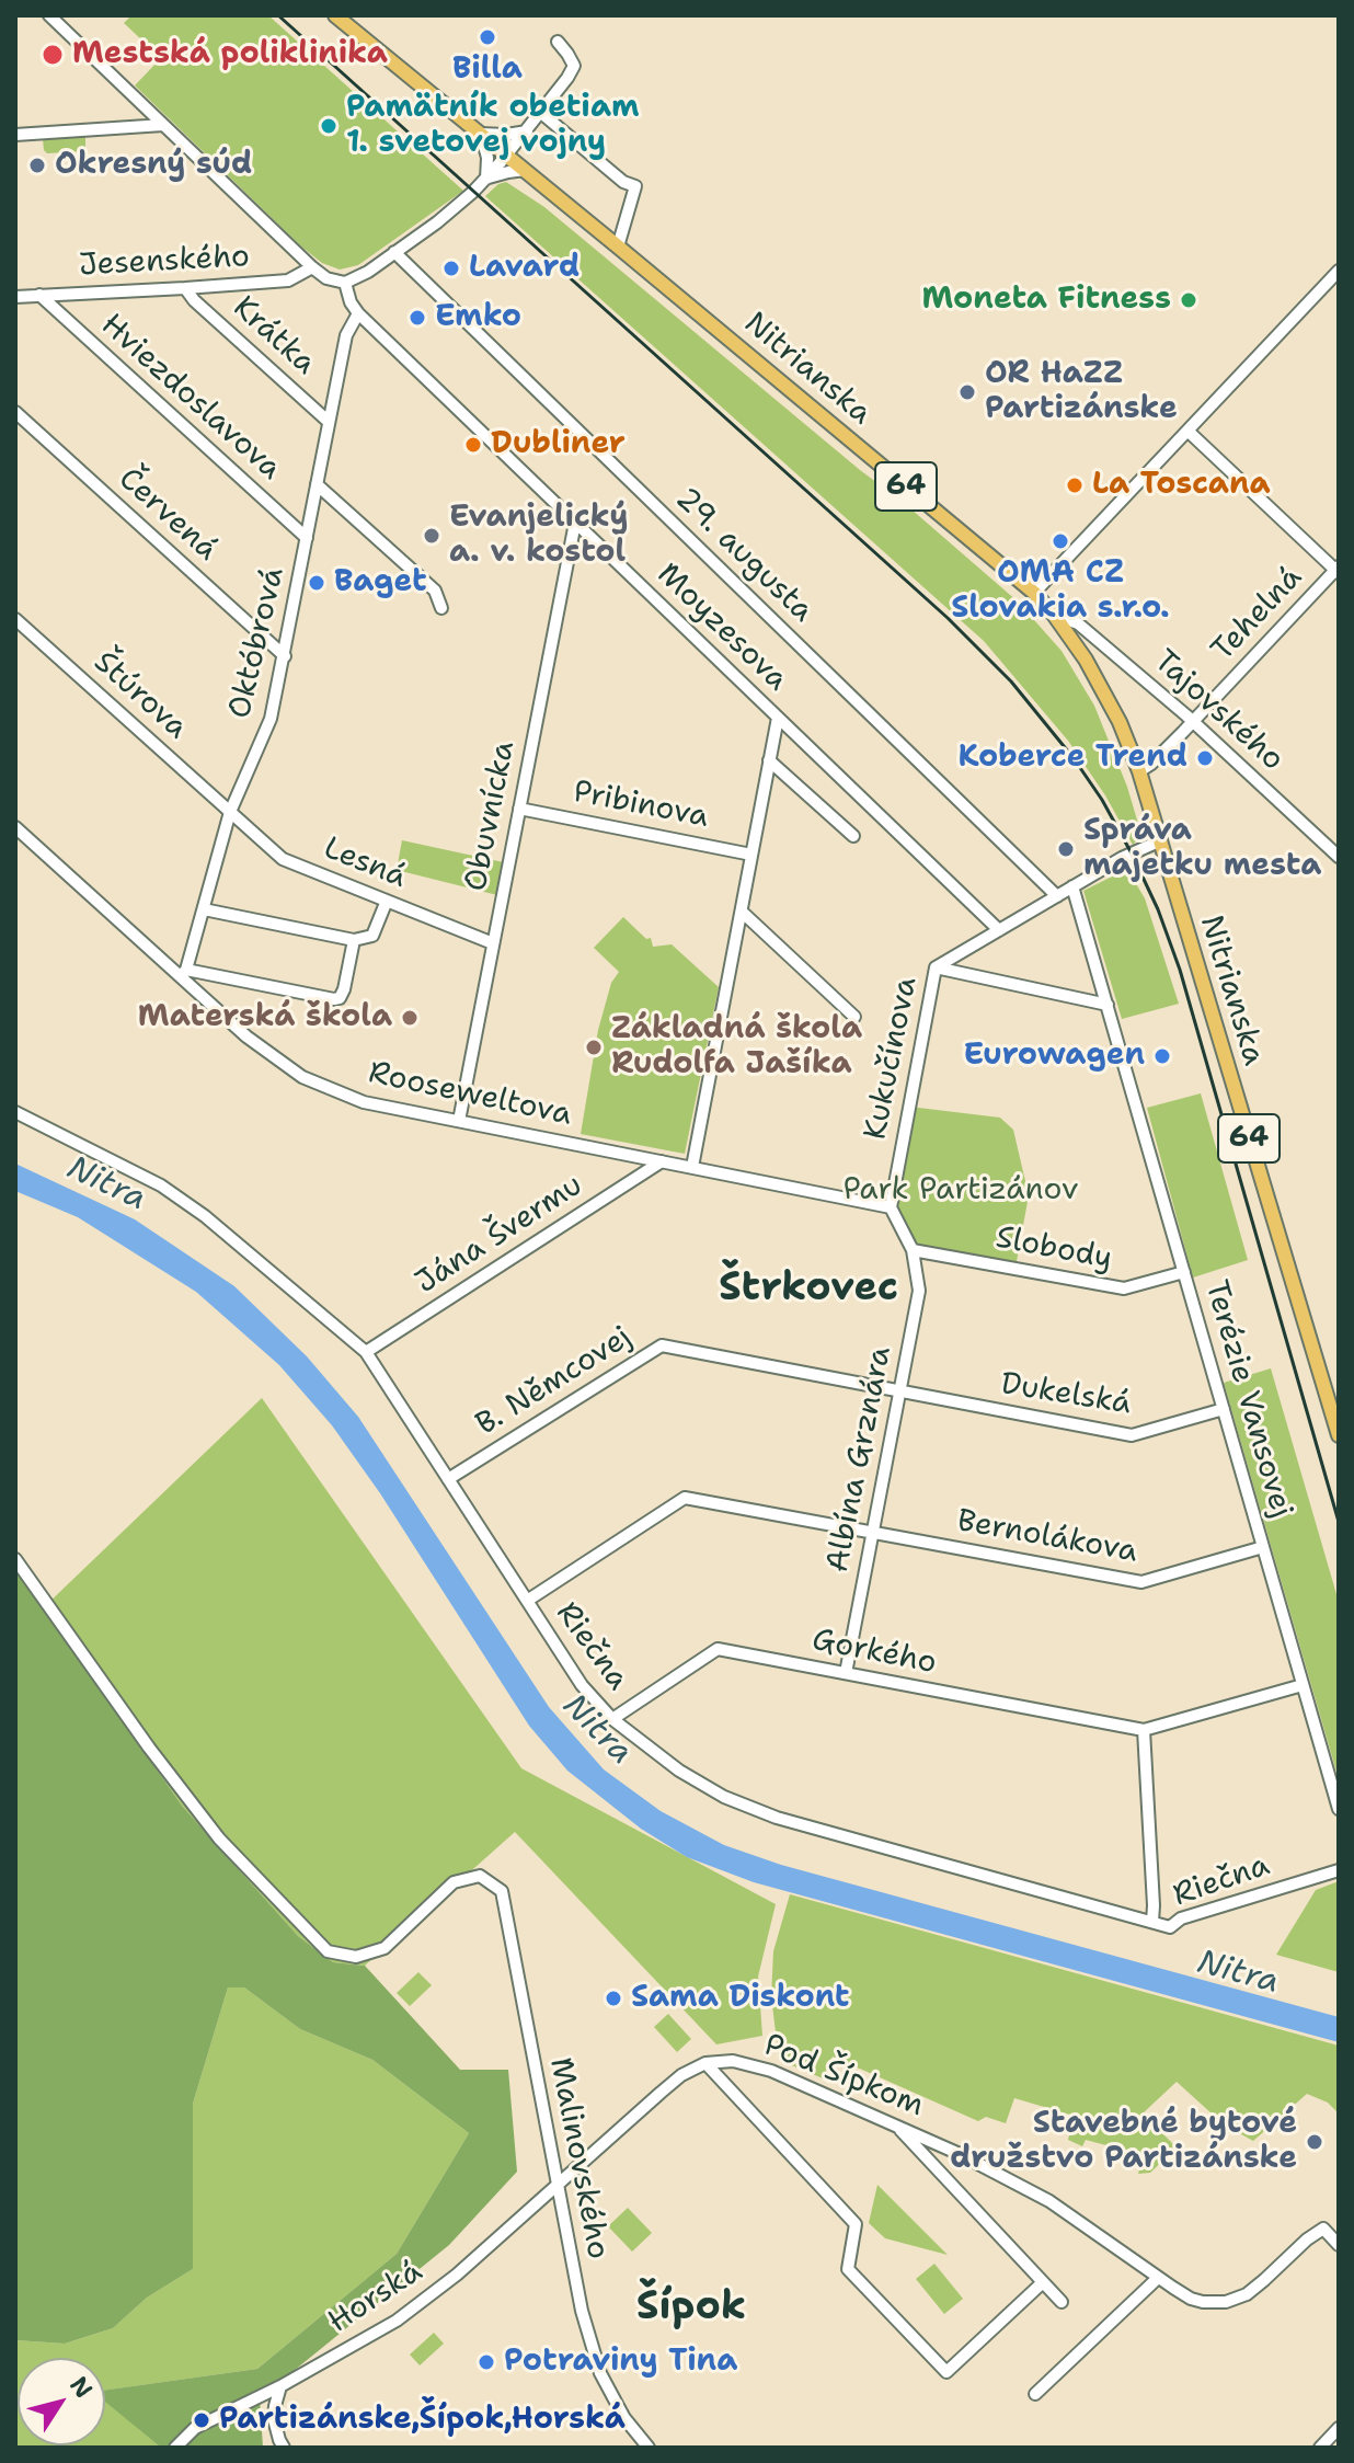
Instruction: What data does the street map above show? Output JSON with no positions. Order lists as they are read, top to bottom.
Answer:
{
  "streets": {
    "main road": ["Nitrianska", "64"],
    "street": [
      "Jesenského",
      "Krátka",
      "Hviezdoslavova",
      "Červená",
      "29. augusta",
      "Tehelná",
      "Moyzesova",
      "Októbrová",
      "Štúrova",
      "Tajovského",
      "Pribinova",
      "Obuvnícka",
      "Lesná",
      "Kukučínova",
      "Rooseweltova",
      "Jána Švermu",
      "Slobody",
      "B. Němcovej",
      "Dukelská",
      "Terézie Vansovej",
      "Albína Grznára",
      "Bernolákova",
      "Riečna",
      "Gorkého",
      "Pod Šípkom",
      "Malinovského",
      "Horská"
    ]
  },
  "crossings": [
    ["Jesenského", "Krátka"],
    ["Jesenského", "Hviezdoslavova"],
    ["Krátka", "Októbrová"],
    ["Nitrianska", "Tehelná"],
    ["Nitrianska", "Tajovského"],
    ["Nitrianska", "Kukučínova"],
    ["Hviezdoslavova", "Októbrová"],
    ["Červená", "Októbrová"],
    ["29. augusta", "Kukučínova"],
    ["Tehelná", "Tajovského"],
    ["Moyzesova", "Októbrová"],
    ["Moyzesova", "Obuvnícka"],
    ["Moyzesova", "Kukučínova"],
    ["Októbrová", "Štúrova"],
    ["Októbrová", "Lesná"],
    ["Októbrová", "Rooseweltova"],
    ["Štúrova", "Lesná"],
    ["Pribinova", "Obuvnícka"],
    ["Obuvnícka", "Lesná"],
    ["Obuvnícka", "Rooseweltova"],
    ["Kukučínova", "Rooseweltova"],
    ["Kukučínova", "Terézie Vansovej"],
    ["Kukučínova", "Albína Grznára"],
    ["Rooseweltova", "Jána Švermu"],
    ["Rooseweltova", "Albína Grznára"],
    ["Jána Švermu", "Riečna"],
    ["Slobody", "Terézie Vansovej"],
    ["Slobody", "Albína Grznára"],
    ["B. Němcovej", "Dukelská"],
    ["B. Němcovej", "Albína Grznára"],
    ["B. Němcovej", "Riečna"],
    ["Dukelská", "Terézie Vansovej"],
    ["Dukelská", "Albína Grznára"],
    ["Terézie Vansovej", "Bernolákova"],
    ["Terézie Vansovej", "Gorkého"],
    ["Albína Grznára", "Bernolákova"],
    ["Albína Grznára", "Gorkého"],
    ["Bernolákova", "Riečna"],
    ["Riečna", "Gorkého"],
    ["Malinovského", "Horská"]
  ],
  "districts": ["Štrkovec", "Šípok"],
  "water": ["Nitra"],
  "parks": ["Park Partizánov"],
  "places": [
    "Billa",
    "Mestská poliklinika",
    "Pamätník obetiam 1. svetovej vojny",
    "Okresný súd",
    "Lavard",
    "Moneta Fitness",
    "Emko",
    "OR HaZZ Partizánske",
    "Dubliner",
    "La Toscana",
    "Evanjelický a. v. kostol",
    "OMA CZ Slovakia s.r.o.",
    "Baget",
    "Koberce Trend",
    "Správa majetku mesta",
    "Materská škola",
    "Základná škola Rudolfa Jašíka",
    "Eurowagen",
    "Sama Diskont",
    "Stavebné bytové družstvo Partizánske",
    "Potraviny Tina",
    "Partizánske,Šípok,Horská"
  ],
  "north": "top right"
}
